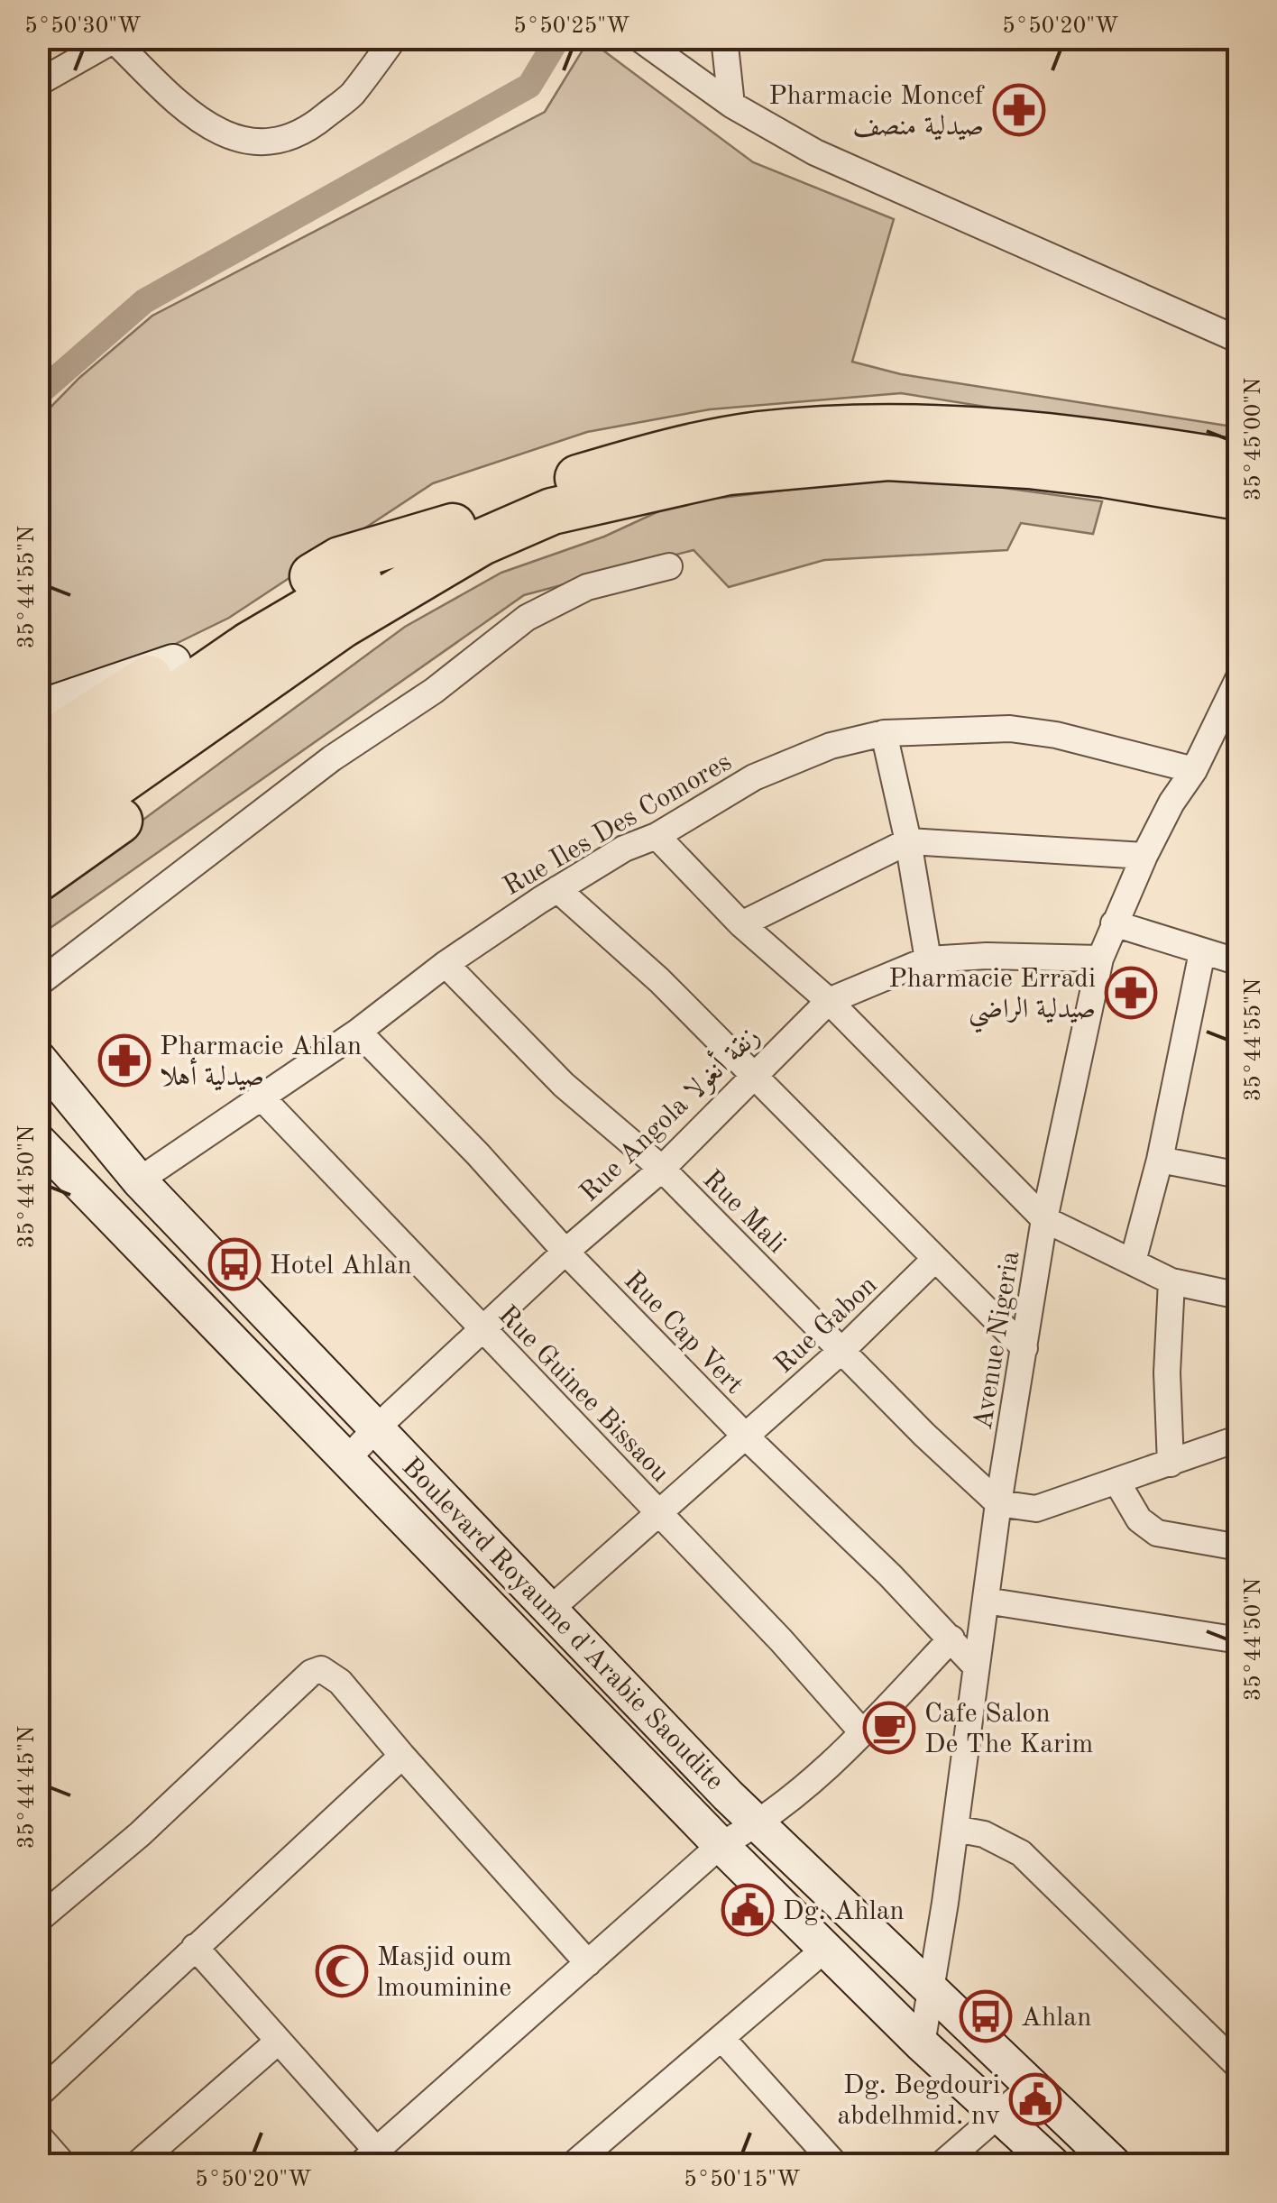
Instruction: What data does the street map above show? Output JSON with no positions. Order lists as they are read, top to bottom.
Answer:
{
  "streets": {
    "main road": ["Boulevard Royaume d'Arabie Saoudite"],
    "street": [
      "Rue Iles Des Comores",
      "Rue Angola زنقة أنغولا",
      "Rue Mali",
      "Rue Gabon",
      "Rue Cap Vert",
      "Avenue Nigeria",
      "Rue Guinee Bissaou"
    ]
  },
  "crossings": [
    ["Rue Iles Des Comores", "Rue Mali"],
    ["Rue Iles Des Comores", "Rue Cap Vert"],
    ["Rue Iles Des Comores", "Avenue Nigeria"],
    ["Rue Iles Des Comores", "Rue Guinee Bissaou"],
    ["Rue Iles Des Comores", "Boulevard Royaume d'Arabie Saoudite"],
    ["Rue Angola زنقة أنغولا", "Rue Mali"],
    ["Rue Angola زنقة أنغولا", "Rue Cap Vert"],
    ["Rue Angola زنقة أنغولا", "Avenue Nigeria"],
    ["Rue Angola زنقة أنغولا", "Rue Guinee Bissaou"],
    ["Rue Angola زنقة أنغولا", "Boulevard Royaume d'Arabie Saoudite"],
    ["Rue Mali", "Rue Gabon"],
    ["Rue Mali", "Avenue Nigeria"],
    ["Rue Gabon", "Rue Cap Vert"],
    ["Rue Gabon", "Rue Guinee Bissaou"],
    ["Rue Gabon", "Boulevard Royaume d'Arabie Saoudite"],
    ["Rue Cap Vert", "Avenue Nigeria"],
    ["Avenue Nigeria", "Boulevard Royaume d'Arabie Saoudite"]
  ],
  "places": {
    "pharmacy": ["Pharmacie Moncef صيدلية منصف", "Pharmacie Erradi صيدلية الراضي", "Pharmacie Ahlan صيدلية أهلا"],
    "bus stop": ["Hotel Ahlan", "Ahlan"],
    "cafe": ["Cafe Salon De The Karim"],
    "public building": ["Dg. Ahlan", "Dg. Begdouri abdelhmid. nv"],
    "mosque": ["Masjid oum lmouminine"]
  },
  "coordinates": [
    "5°50'30\"W",
    "5°50'25\"W",
    "5°50'20\"W",
    "35°45'00\"N",
    "35°44'55\"N",
    "35°44'50\"N",
    "35°44'45\"N",
    "5°50'15\"W"
  ]
}
